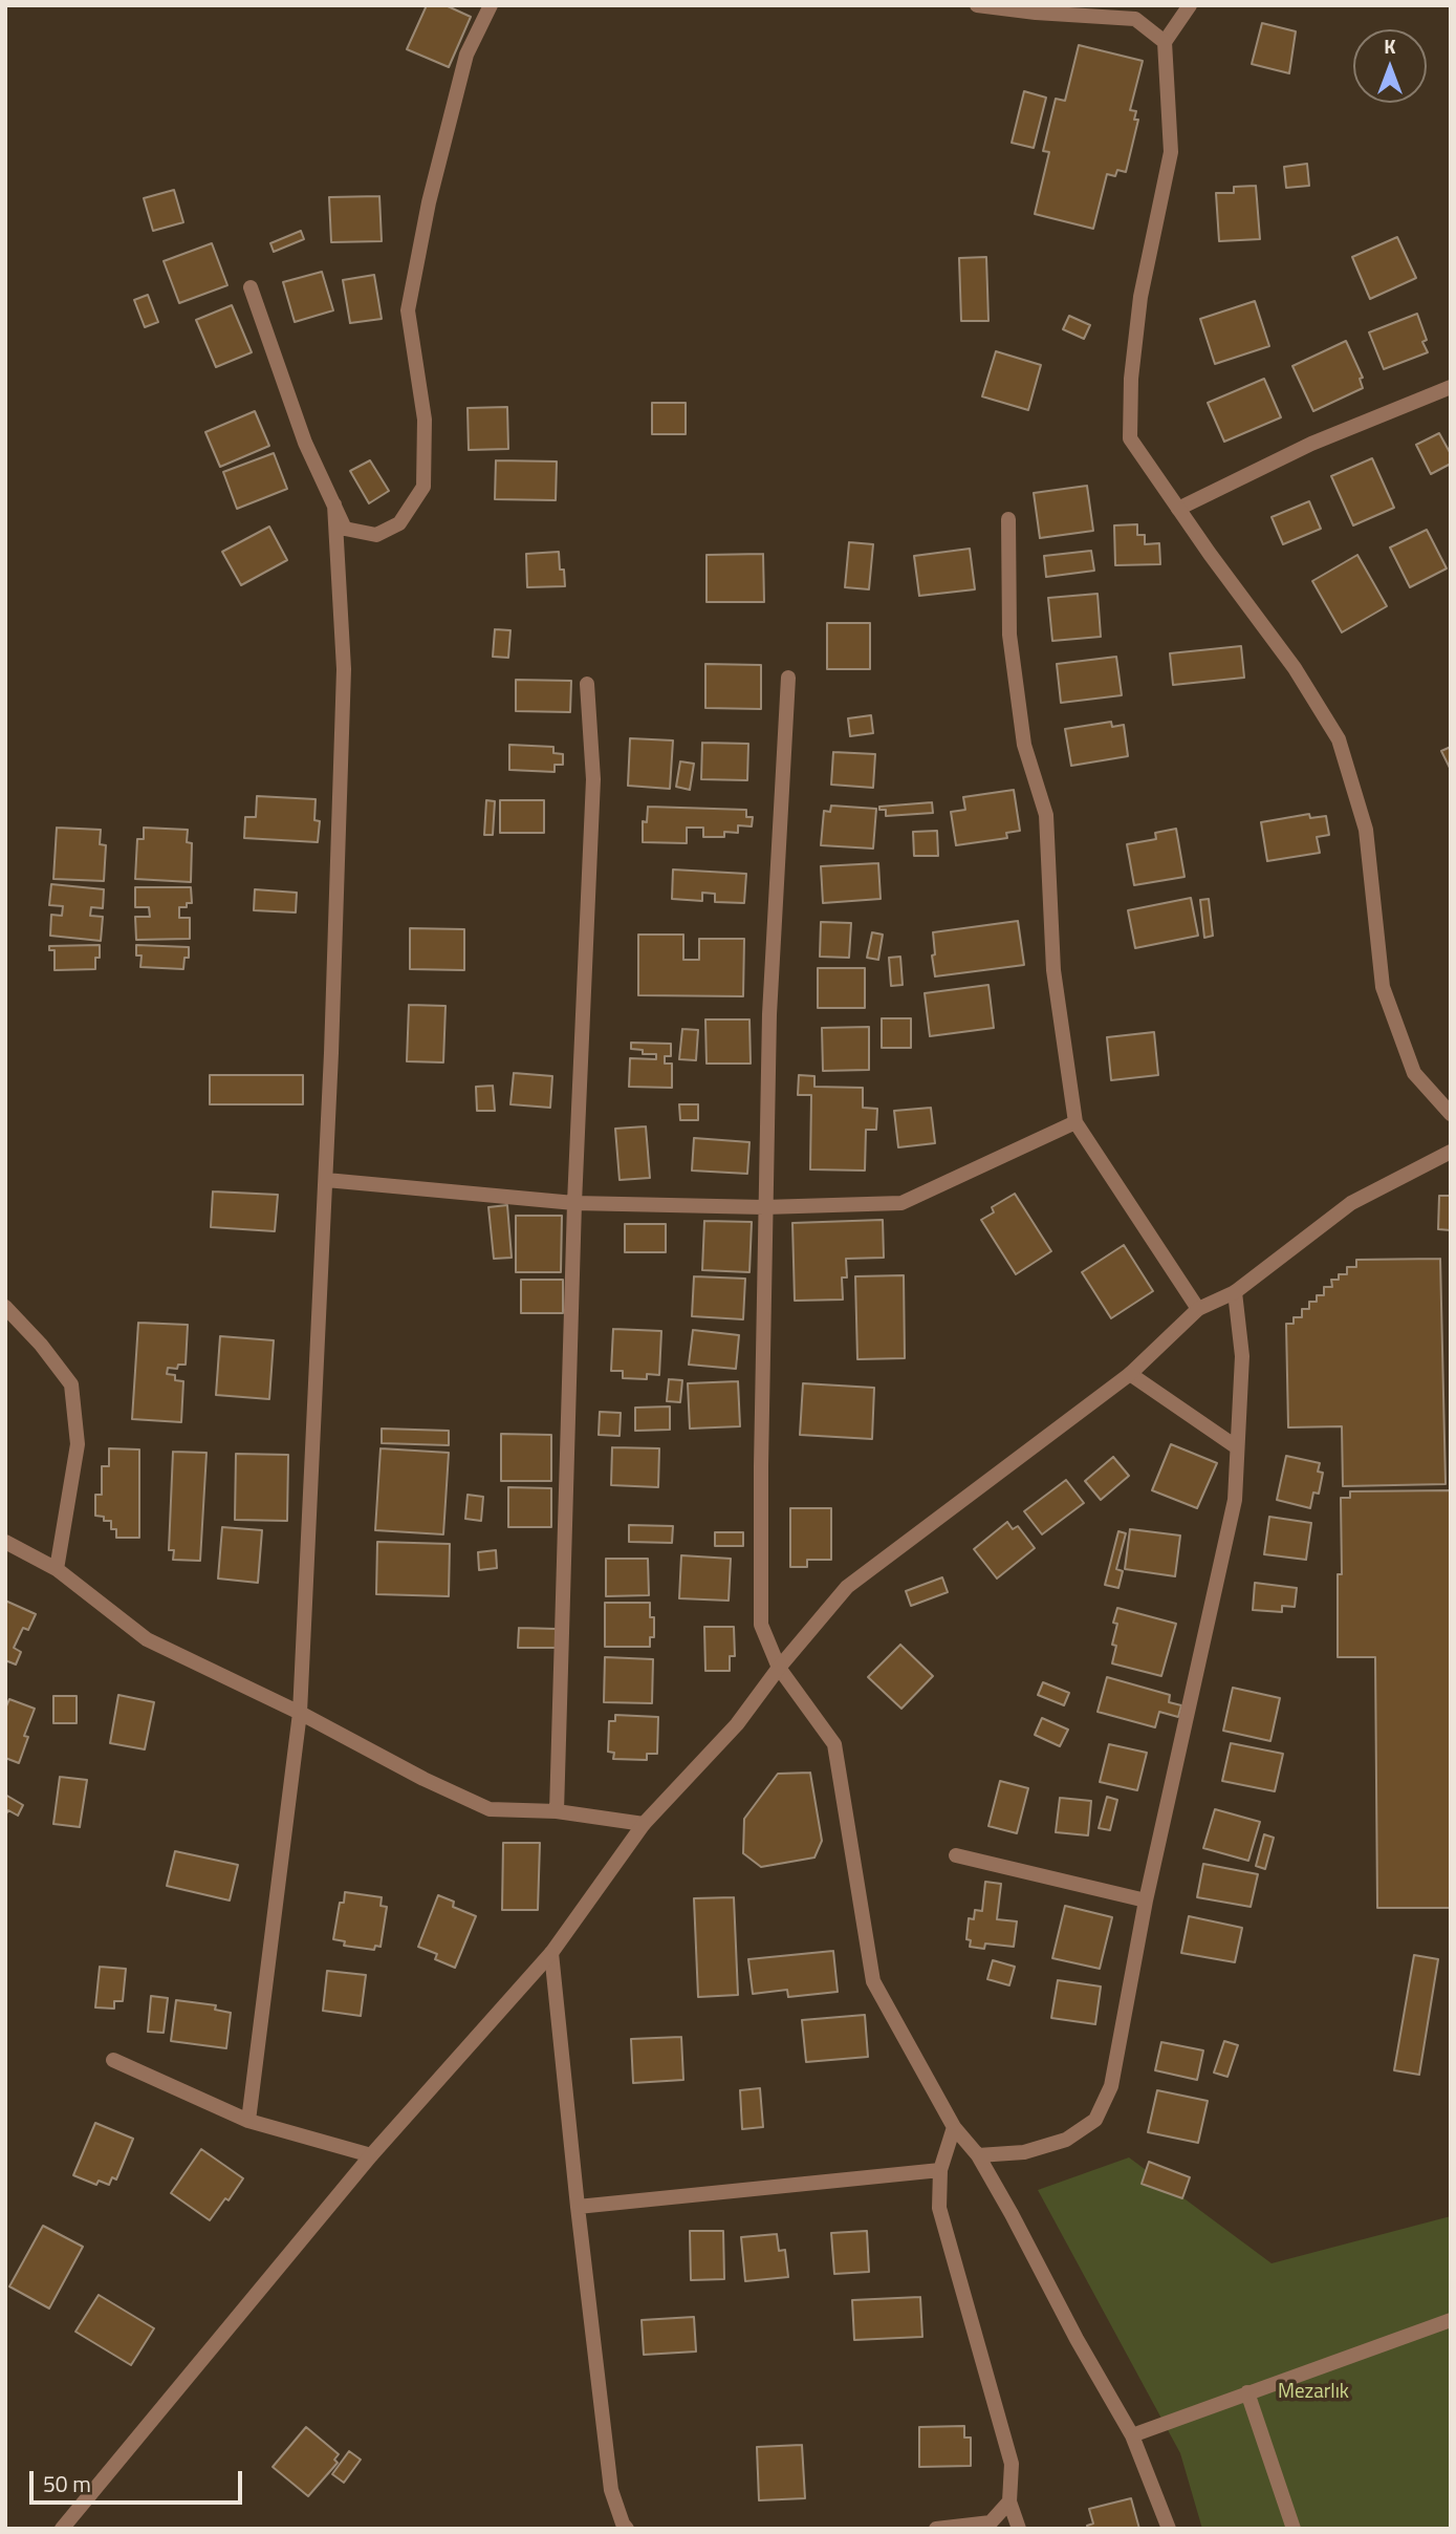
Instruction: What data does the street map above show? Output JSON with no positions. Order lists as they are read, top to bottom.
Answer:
{
  "parks": ["Mezarlık"],
  "scale_bar": "50 m",
  "north": "top"
}
